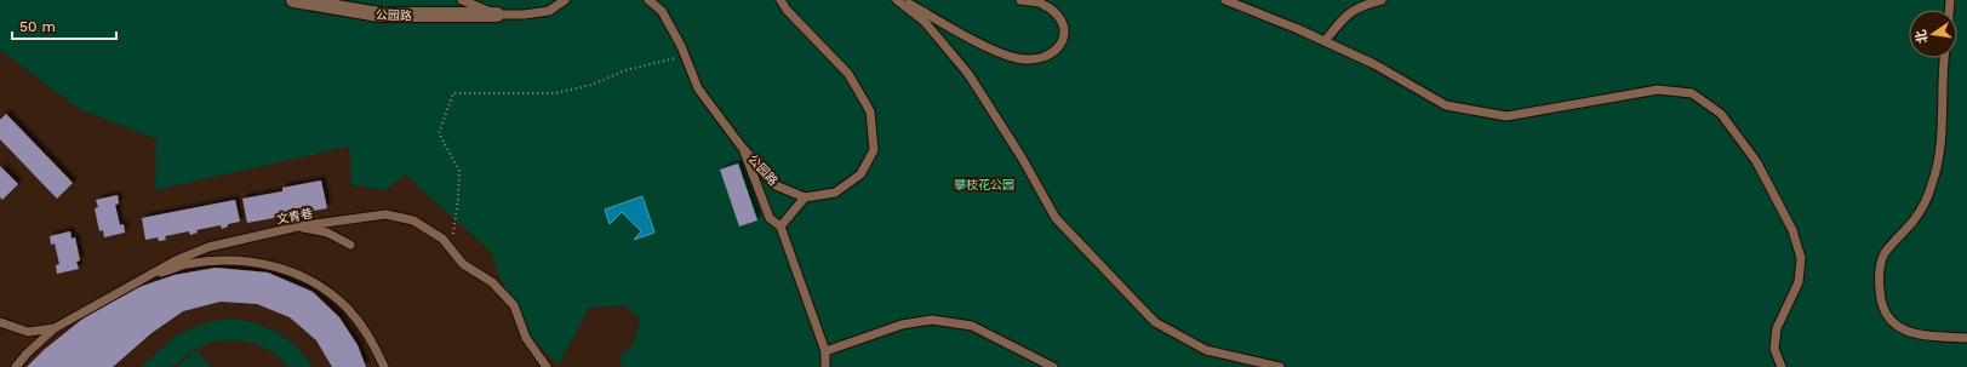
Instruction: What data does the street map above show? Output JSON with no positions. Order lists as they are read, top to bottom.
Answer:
{
  "streets": {
    "street": ["公园路"],
    "lane": ["文青巷"]
  },
  "parks": ["攀枝花公园"],
  "scale_bar": "50 m",
  "north": "left"
}
